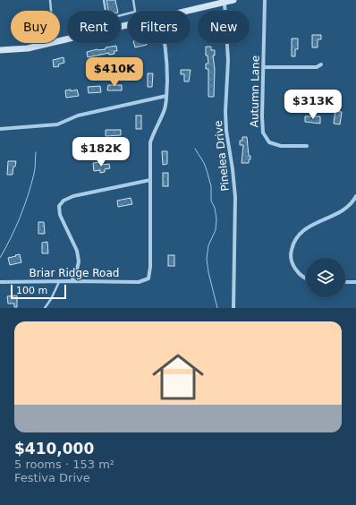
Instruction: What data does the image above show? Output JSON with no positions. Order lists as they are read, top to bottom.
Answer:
{
  "streets": {
    "street": ["Autumn Lane", "Pinelea Drive", "Briar Ridge Road"]
  },
  "scale_bar": "100 m",
  "page": {
    "chip": [
      "Buy",
      "Rent",
      "Filters",
      "New"
    ],
    "price": ["$410K", "$313K", "$182K"],
    "scale": "100 m",
    "list": [
      {
        "name": "$410,000",
        "note": "5 rooms · 153 m² · Festiva Drive"
      }
    ]
  }
}
